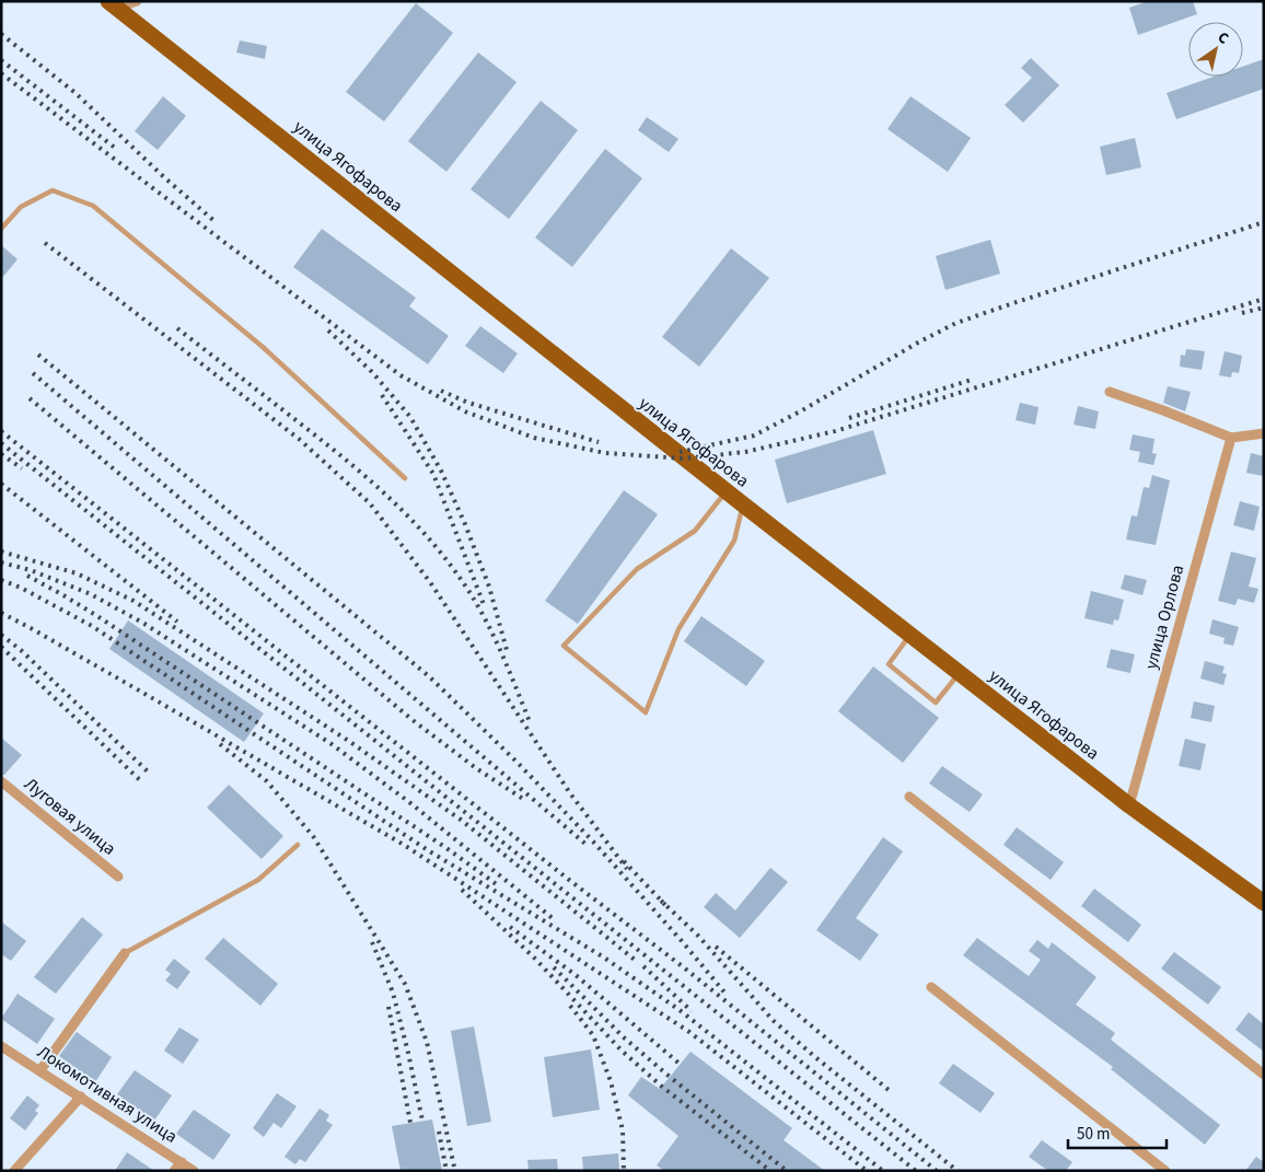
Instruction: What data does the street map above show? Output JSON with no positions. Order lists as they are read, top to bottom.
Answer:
{
  "streets": {
    "main road": ["улица Ягофарова"],
    "street": ["улица Орлова", "Луговая улица", "Локомотивная улица"]
  },
  "crossings": [
    ["улица Ягофарова", "улица Орлова"]
  ],
  "scale_bar": "50 m",
  "north": "top right"
}
